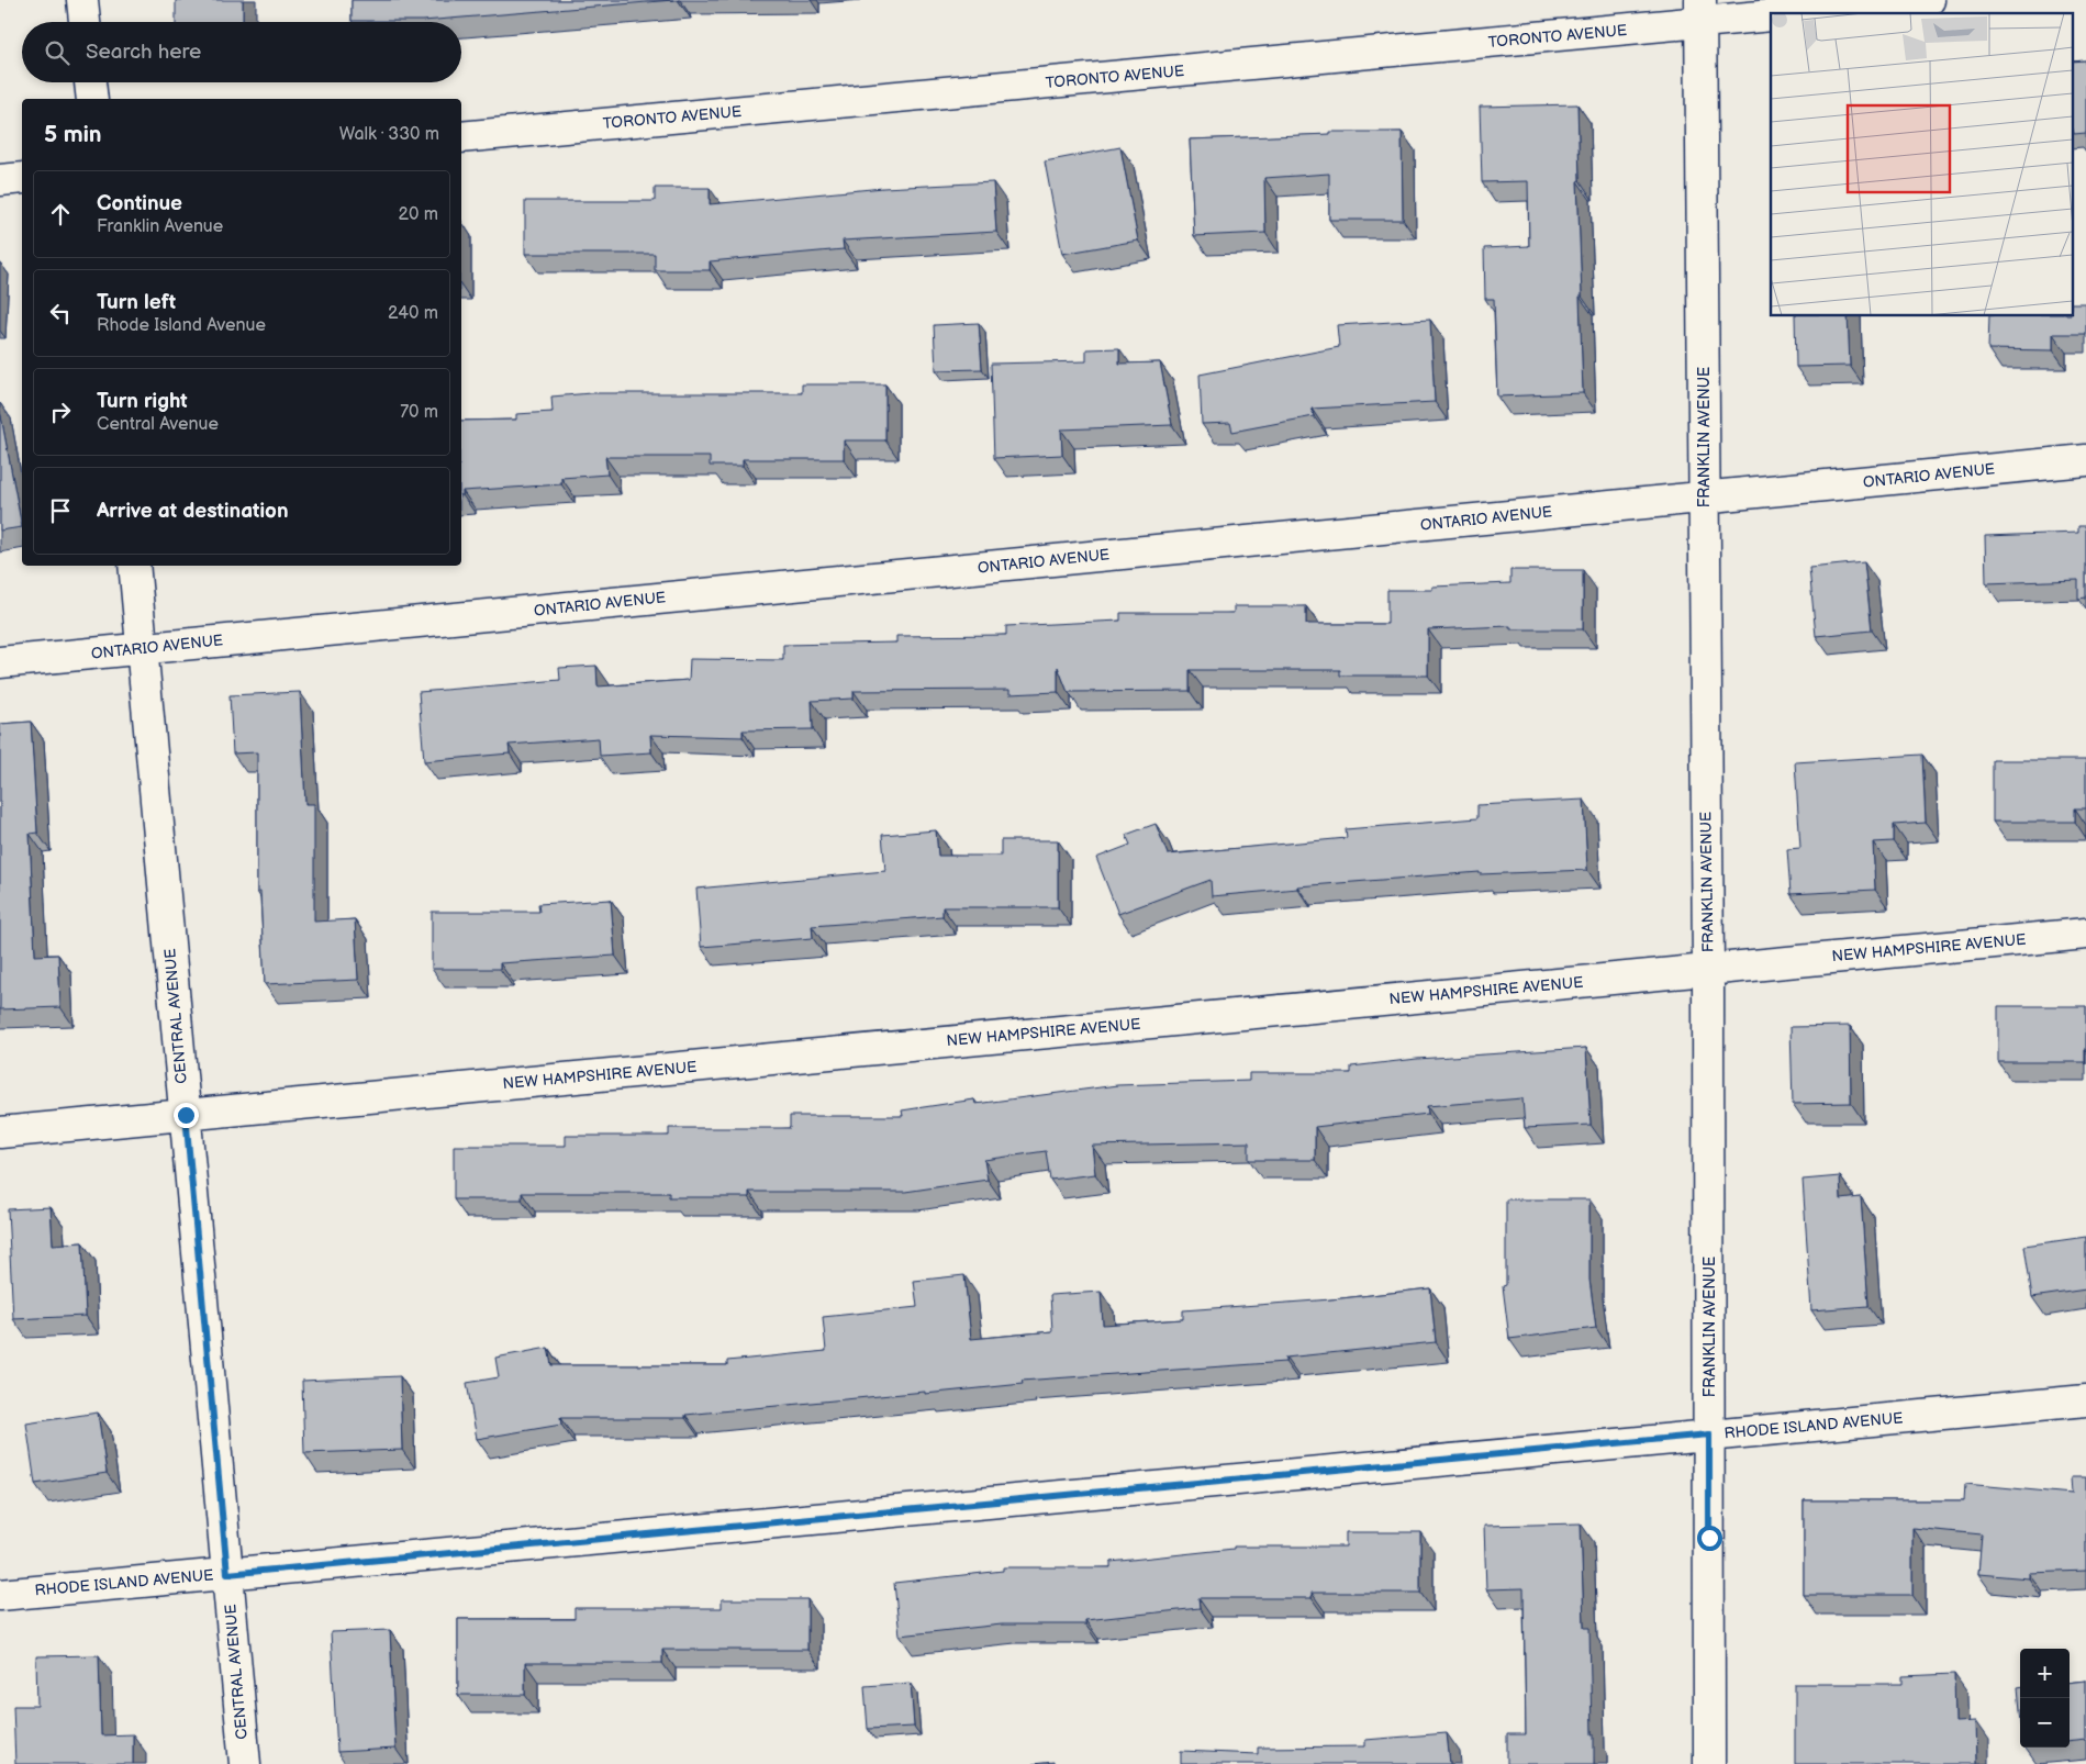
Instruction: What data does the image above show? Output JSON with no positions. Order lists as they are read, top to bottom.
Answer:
{
  "streets": {
    "street": [
      "TORONTO AVENUE",
      "FRANKLIN AVENUE",
      "ONTARIO AVENUE",
      "NEW HAMPSHIRE AVENUE",
      "CENTRAL AVENUE",
      "RHODE ISLAND AVENUE"
    ]
  },
  "crossings": [
    ["TORONTO AVENUE", "FRANKLIN AVENUE"],
    ["FRANKLIN AVENUE", "ONTARIO AVENUE"],
    ["FRANKLIN AVENUE", "NEW HAMPSHIRE AVENUE"],
    ["FRANKLIN AVENUE", "RHODE ISLAND AVENUE"],
    ["ONTARIO AVENUE", "CENTRAL AVENUE"],
    ["NEW HAMPSHIRE AVENUE", "CENTRAL AVENUE"],
    ["CENTRAL AVENUE", "RHODE ISLAND AVENUE"]
  ],
  "page": {
    "search": "Search here",
    "heading": ["5 min", "Walk · 330 m"],
    "list": [
      ["Continue", "Franklin Avenue", "20 m"],
      ["Turn left", "Rhode Island Avenue", "240 m"],
      ["Turn right", "Central Avenue", "70 m"],
      "Arrive at destination"
    ],
    "map_buttons": ["+", "−"]
  }
}
